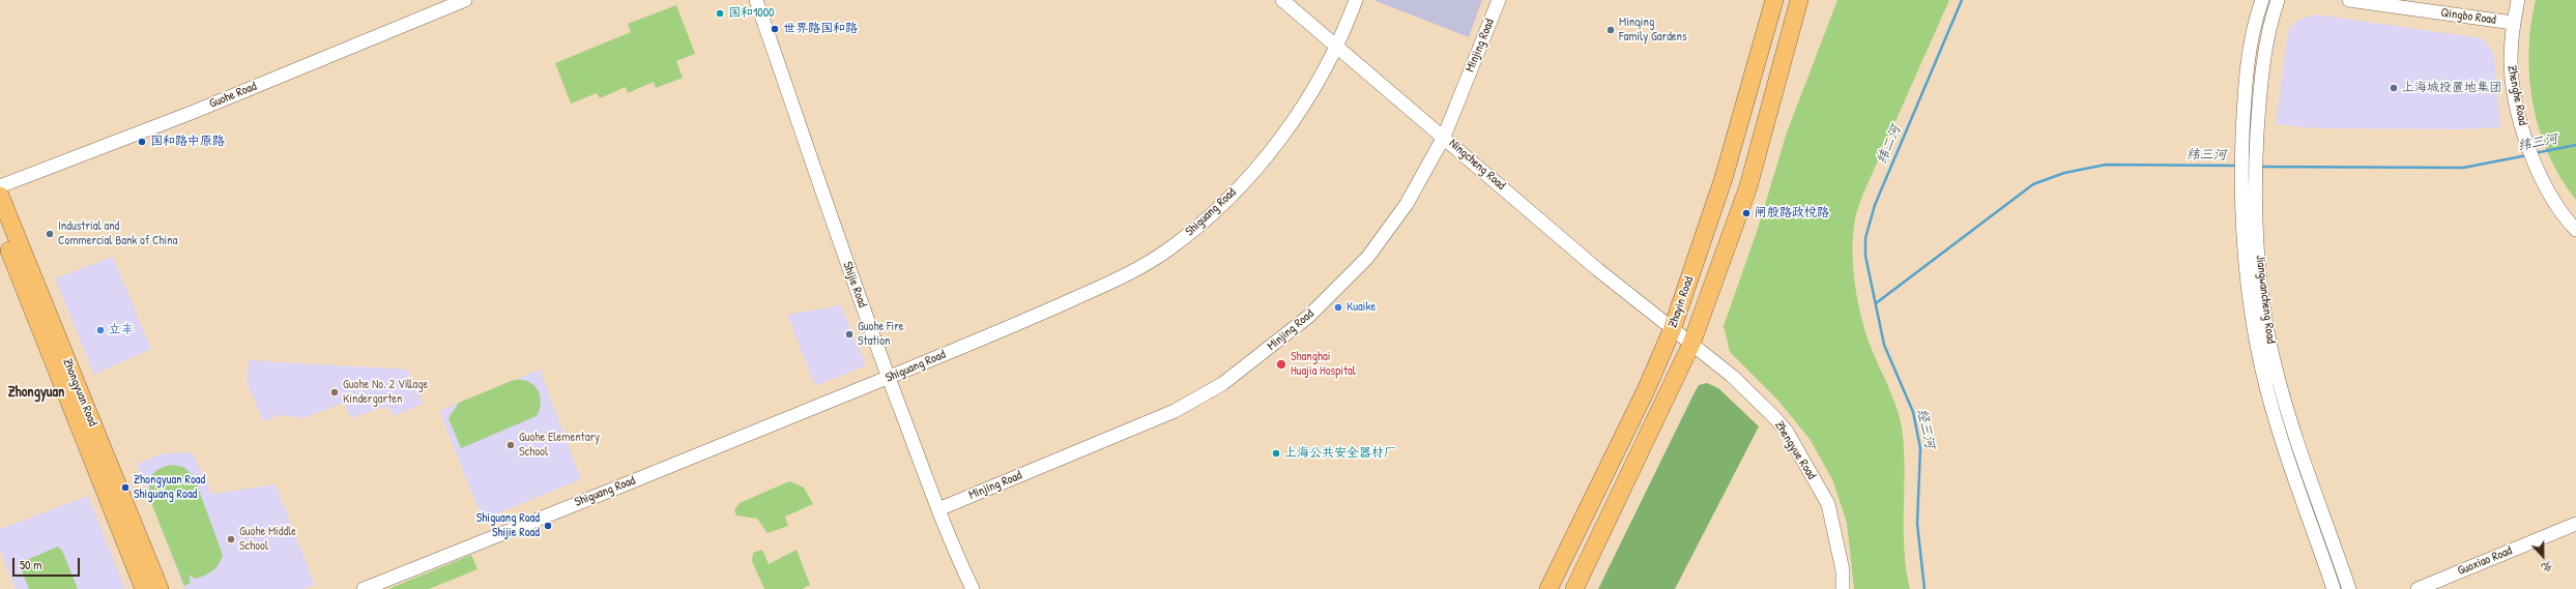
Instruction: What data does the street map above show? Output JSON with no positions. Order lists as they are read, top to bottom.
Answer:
{
  "streets": {
    "main road": ["Zhayin Road", "Zhongyuan Road"],
    "street": [
      "Qingbo Road",
      "Minjing Road",
      "Guohe Road",
      "Zhenghe Road",
      "Ningcheng Road",
      "Shiguang Road",
      "Shijie Road",
      "Jiangwancheng Road",
      "Zhengyue Road",
      "Guoxiao Road"
    ]
  },
  "crossings": [
    ["Qingbo Road", "Zhenghe Road"],
    ["Minjing Road", "Ningcheng Road"],
    ["Minjing Road", "Shijie Road"],
    ["Ningcheng Road", "Shiguang Road"],
    ["Ningcheng Road", "Zhayin Road"],
    ["Ningcheng Road", "Zhengyue Road"],
    ["Shiguang Road", "Shijie Road"],
    ["Zhayin Road", "Zhengyue Road"]
  ],
  "districts": ["Zhongyuan"],
  "water": ["纬三河", "纬二河", "经三河"],
  "places": [
    "国和1000",
    "世界路国和路",
    "Minqing Family Gardens",
    "上海城投置地集团",
    "国和路中原路",
    "闸殷路政悦路",
    "Industrial and Commercial Bank of China",
    "Kuaike",
    "立丰",
    "Guohe Fire Station",
    "Shanghai Huajia Hospital",
    "Guohe No. 2 Village Kindergarten",
    "Guohe Elementary School",
    "上海公共安全器材厂",
    "Zhongyuan Road Shiguang Road",
    "Shiguang Road Shijie Road",
    "Guohe Middle School"
  ],
  "scale_bar": "50 m",
  "north": "bottom"
}
